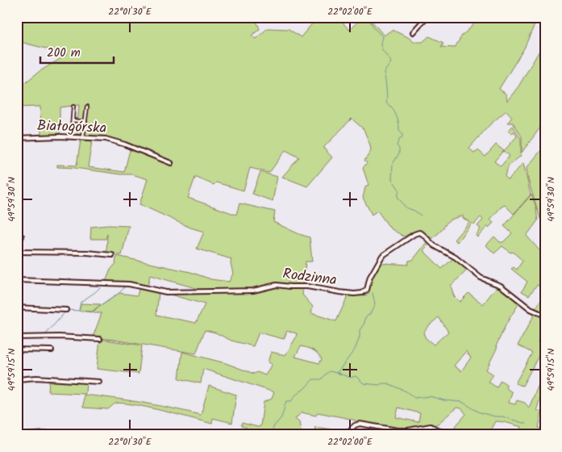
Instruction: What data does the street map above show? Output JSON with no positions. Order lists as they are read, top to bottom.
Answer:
{
  "streets": {
    "street": ["Białogórska", "Rodzinna"]
  },
  "scale_bar": "200 m",
  "coordinates": [
    "22°01'30\"E",
    "22°02'00\"E",
    "49°59'30\"N",
    "49°59'15\"N"
  ]
}
